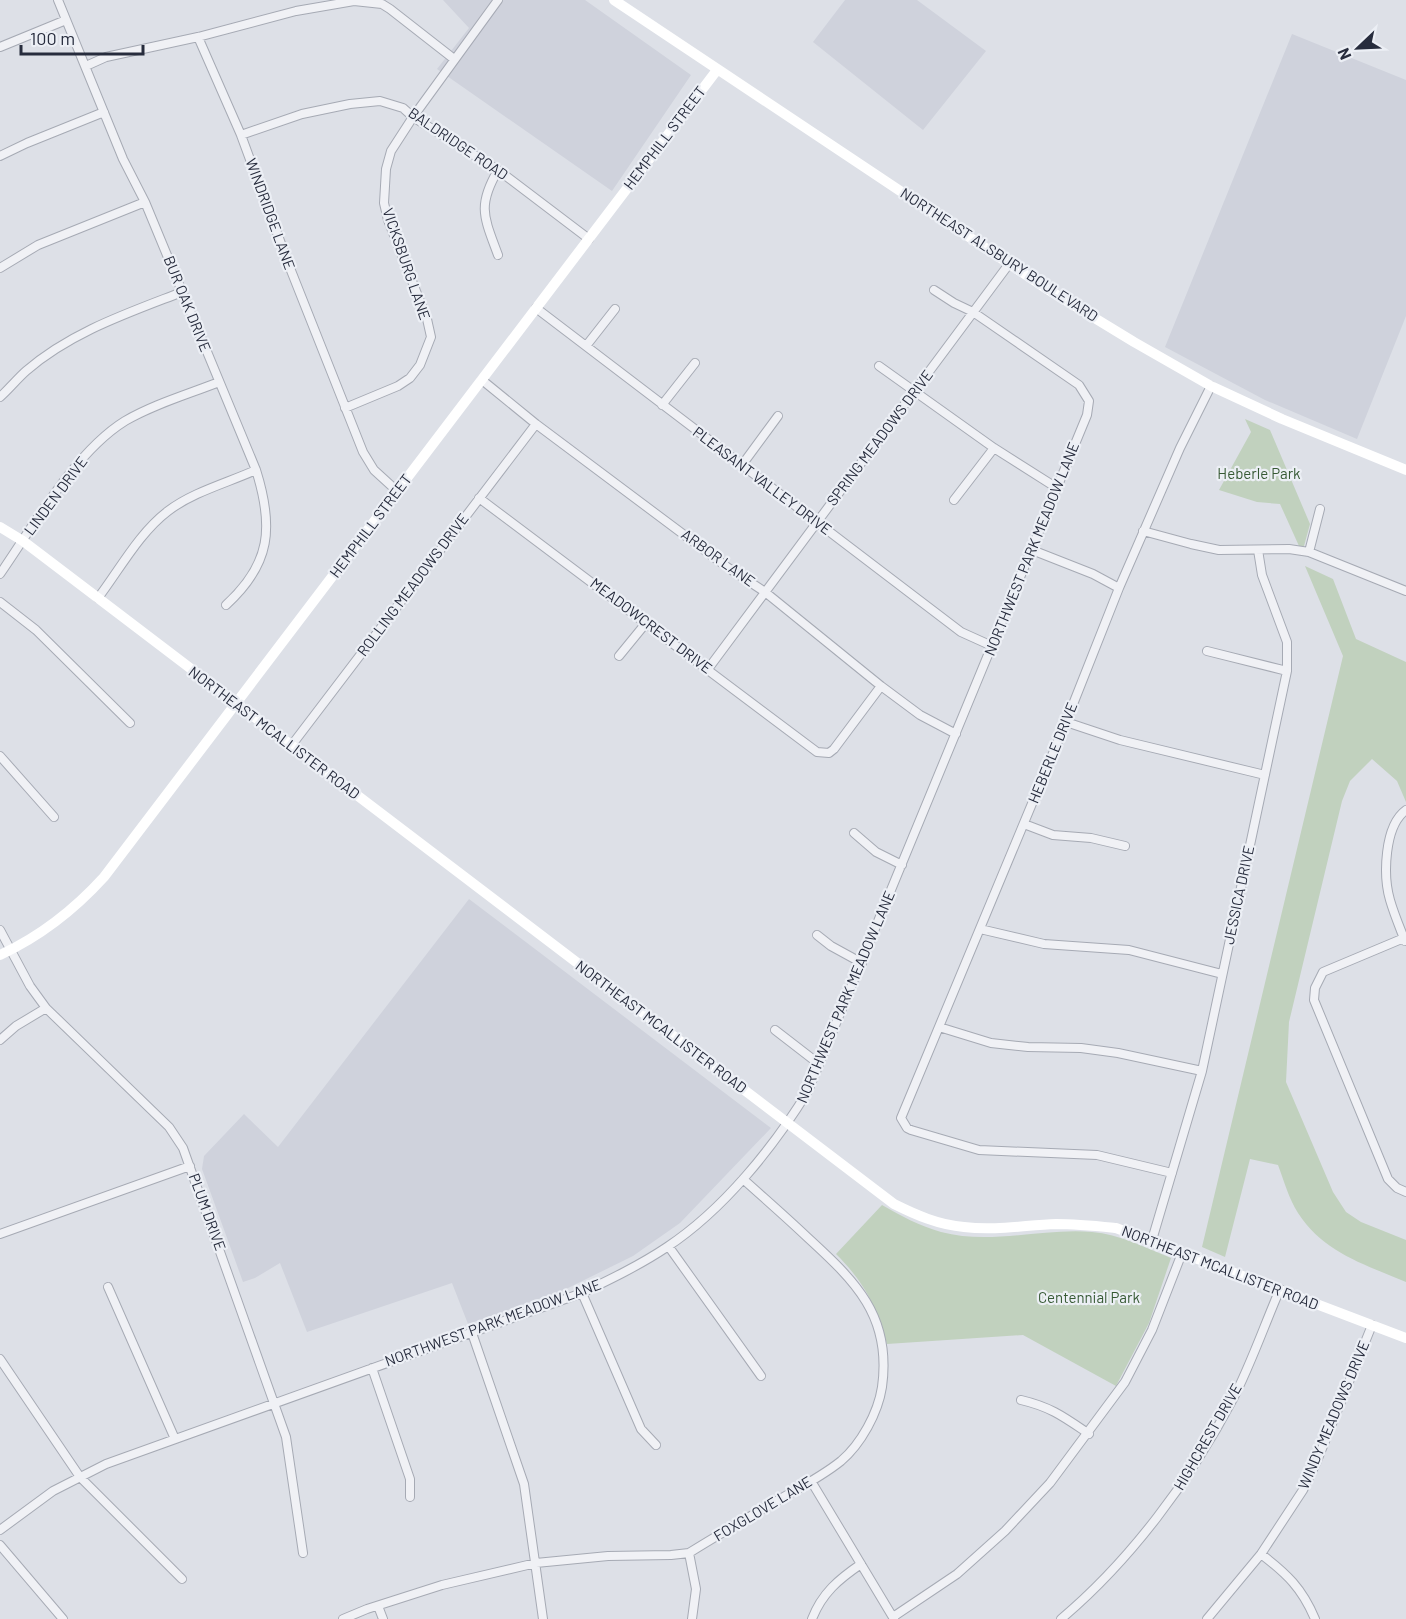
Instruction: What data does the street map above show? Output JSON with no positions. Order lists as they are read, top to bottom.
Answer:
{
  "streets": {
    "street": [
      "HEMPHILL STREET",
      "BALDRIDGE ROAD",
      "WINDRIDGE LANE",
      "NORTHEAST ALSBURY BOULEVARD",
      "VICKSBURG LANE",
      "BUR OAK DRIVE",
      "SPRING MEADOWS DRIVE",
      "PLEASANT VALLEY DRIVE",
      "LINDEN DRIVE",
      "NORTHWEST PARK MEADOW LANE",
      "ARBOR LANE",
      "ROLLING MEADOWS DRIVE",
      "MEADOWCREST DRIVE",
      "NORTHEAST MCALLISTER ROAD",
      "HEBERLE DRIVE",
      "JESSICA DRIVE",
      "PLUM DRIVE",
      "WINDY MEADOWS DRIVE",
      "HIGHCREST DRIVE",
      "FOXGLOVE LANE"
    ]
  },
  "crossings": [
    ["HEMPHILL STREET", "BALDRIDGE ROAD"],
    ["HEMPHILL STREET", "WINDRIDGE LANE"],
    ["HEMPHILL STREET", "NORTHEAST ALSBURY BOULEVARD"],
    ["HEMPHILL STREET", "PLEASANT VALLEY DRIVE"],
    ["HEMPHILL STREET", "ARBOR LANE"],
    ["HEMPHILL STREET", "NORTHEAST MCALLISTER ROAD"],
    ["HEMPHILL STREET", "PLUM DRIVE"],
    ["BALDRIDGE ROAD", "WINDRIDGE LANE"],
    ["BALDRIDGE ROAD", "VICKSBURG LANE"],
    ["WINDRIDGE LANE", "VICKSBURG LANE"],
    ["NORTHEAST ALSBURY BOULEVARD", "SPRING MEADOWS DRIVE"],
    ["NORTHEAST ALSBURY BOULEVARD", "HEBERLE DRIVE"],
    ["BUR OAK DRIVE", "LINDEN DRIVE"],
    ["SPRING MEADOWS DRIVE", "PLEASANT VALLEY DRIVE"],
    ["SPRING MEADOWS DRIVE", "NORTHWEST PARK MEADOW LANE"],
    ["SPRING MEADOWS DRIVE", "ARBOR LANE"],
    ["SPRING MEADOWS DRIVE", "MEADOWCREST DRIVE"],
    ["PLEASANT VALLEY DRIVE", "NORTHWEST PARK MEADOW LANE"],
    ["LINDEN DRIVE", "NORTHEAST MCALLISTER ROAD"],
    ["NORTHWEST PARK MEADOW LANE", "ARBOR LANE"],
    ["NORTHWEST PARK MEADOW LANE", "NORTHEAST MCALLISTER ROAD"],
    ["NORTHWEST PARK MEADOW LANE", "PLUM DRIVE"],
    ["NORTHWEST PARK MEADOW LANE", "FOXGLOVE LANE"],
    ["ARBOR LANE", "ROLLING MEADOWS DRIVE"],
    ["ARBOR LANE", "MEADOWCREST DRIVE"],
    ["ROLLING MEADOWS DRIVE", "MEADOWCREST DRIVE"],
    ["ROLLING MEADOWS DRIVE", "NORTHEAST MCALLISTER ROAD"],
    ["NORTHEAST MCALLISTER ROAD", "JESSICA DRIVE"],
    ["NORTHEAST MCALLISTER ROAD", "WINDY MEADOWS DRIVE"],
    ["NORTHEAST MCALLISTER ROAD", "HIGHCREST DRIVE"],
    ["HEBERLE DRIVE", "JESSICA DRIVE"]
  ],
  "parks": ["Heberle Park", "Centennial Park"],
  "scale_bar": "100 m",
  "north": "bottom left"
}
